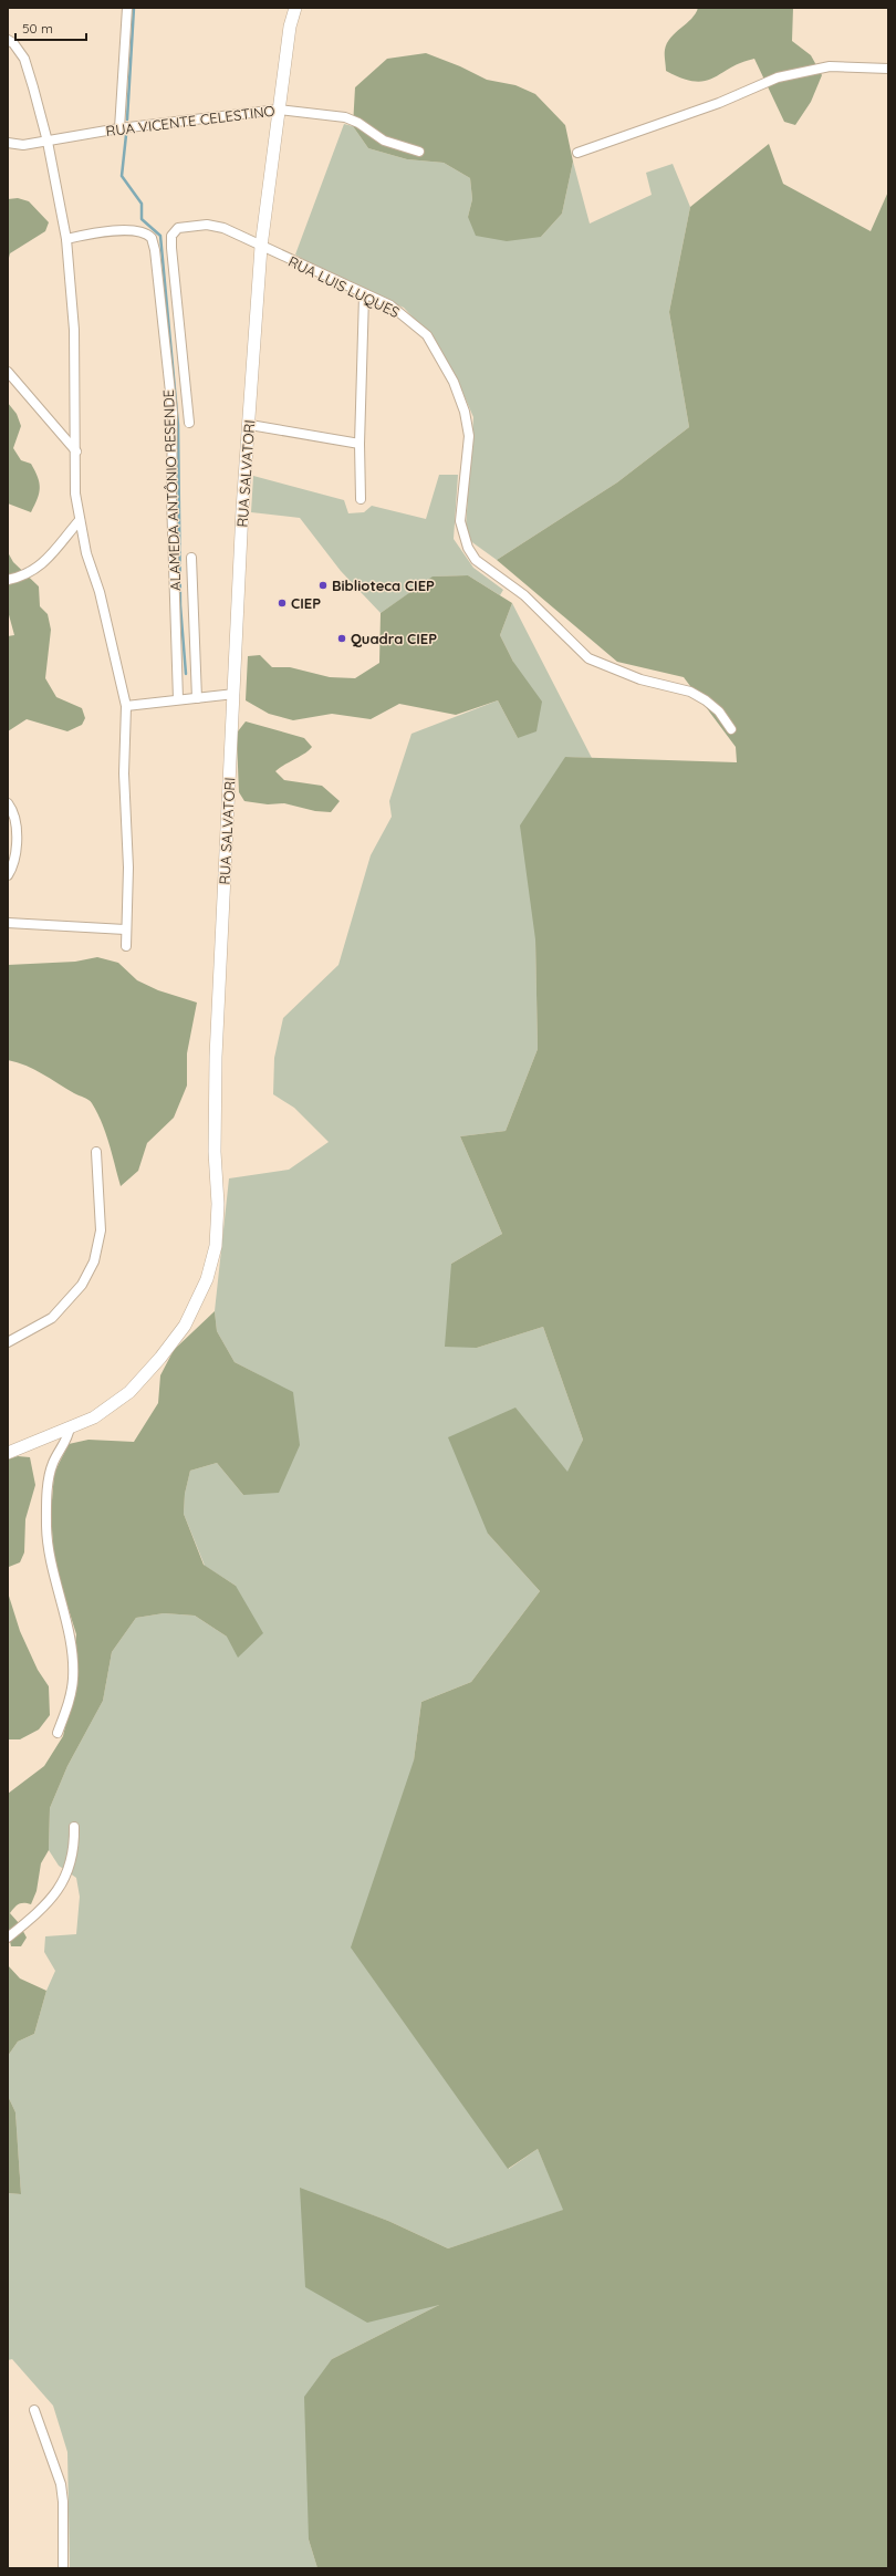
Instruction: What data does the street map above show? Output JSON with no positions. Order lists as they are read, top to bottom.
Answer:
{
  "streets": {
    "street": [
      "RUA VICENTE CELESTINO",
      "RUA LUIS LUQUES",
      "RUA SALVATORI",
      "ALAMEDA ANTÔNIO RESENDE"
    ]
  },
  "crossings": [
    ["RUA VICENTE CELESTINO", "RUA SALVATORI"],
    ["RUA LUIS LUQUES", "RUA SALVATORI"],
    ["RUA LUIS LUQUES", "ALAMEDA ANTÔNIO RESENDE"]
  ],
  "places": ["Biblioteca CIEP", "CIEP", "Quadra CIEP"],
  "scale_bar": "50 m"
}
